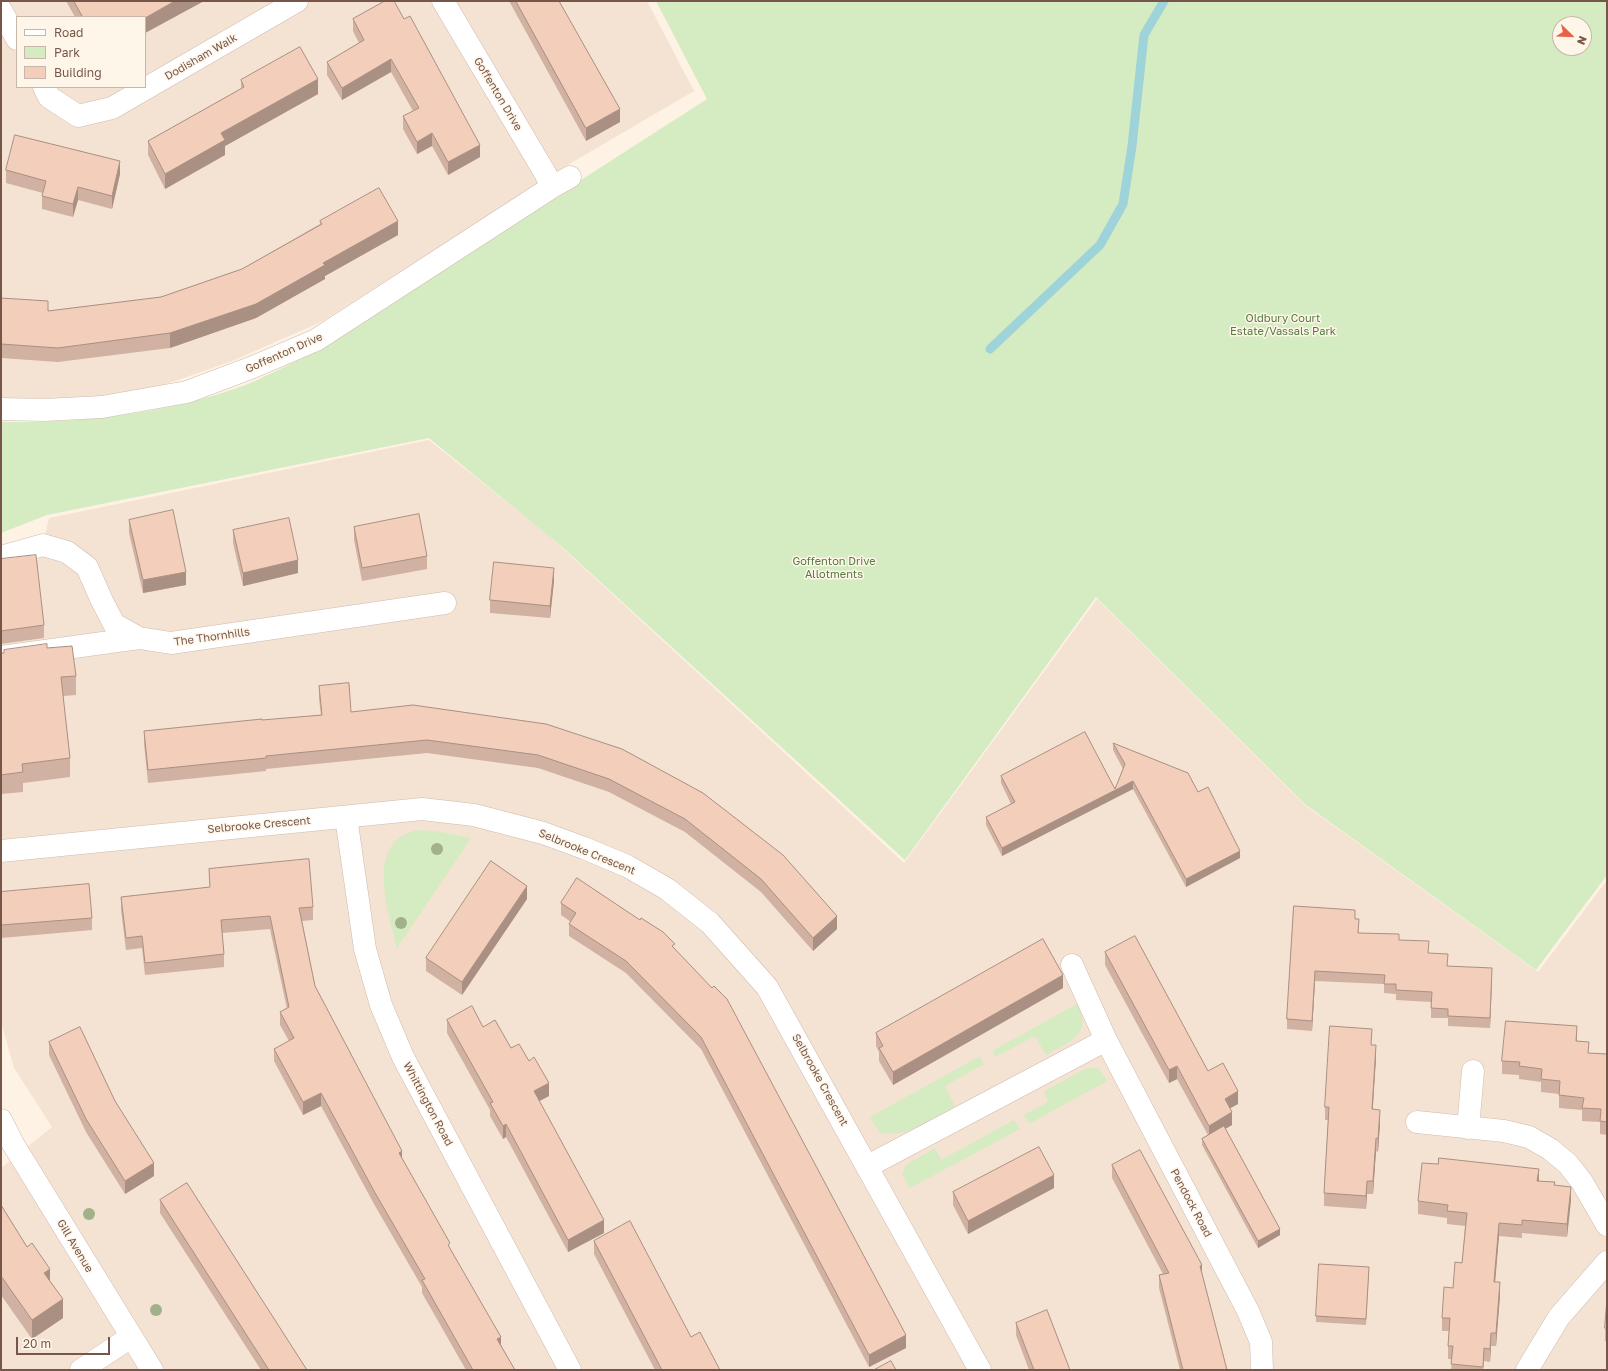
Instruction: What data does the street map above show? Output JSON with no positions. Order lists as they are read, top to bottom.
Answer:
{
  "streets": {
    "street": [
      "Dodisham Walk",
      "Goffenton Drive",
      "The Thornhills",
      "Selbrooke Crescent",
      "Whittington Road",
      "Pendock Road",
      "Gill Avenue"
    ]
  },
  "crossings": [
    ["Selbrooke Crescent", "Whittington Road"]
  ],
  "parks": ["Oldbury Court Estate/Vassals Park", "Goffenton Drive Allotments"],
  "legend": ["Road", "Park", "Building"],
  "scale_bar": "20 m",
  "north": "bottom right"
}
